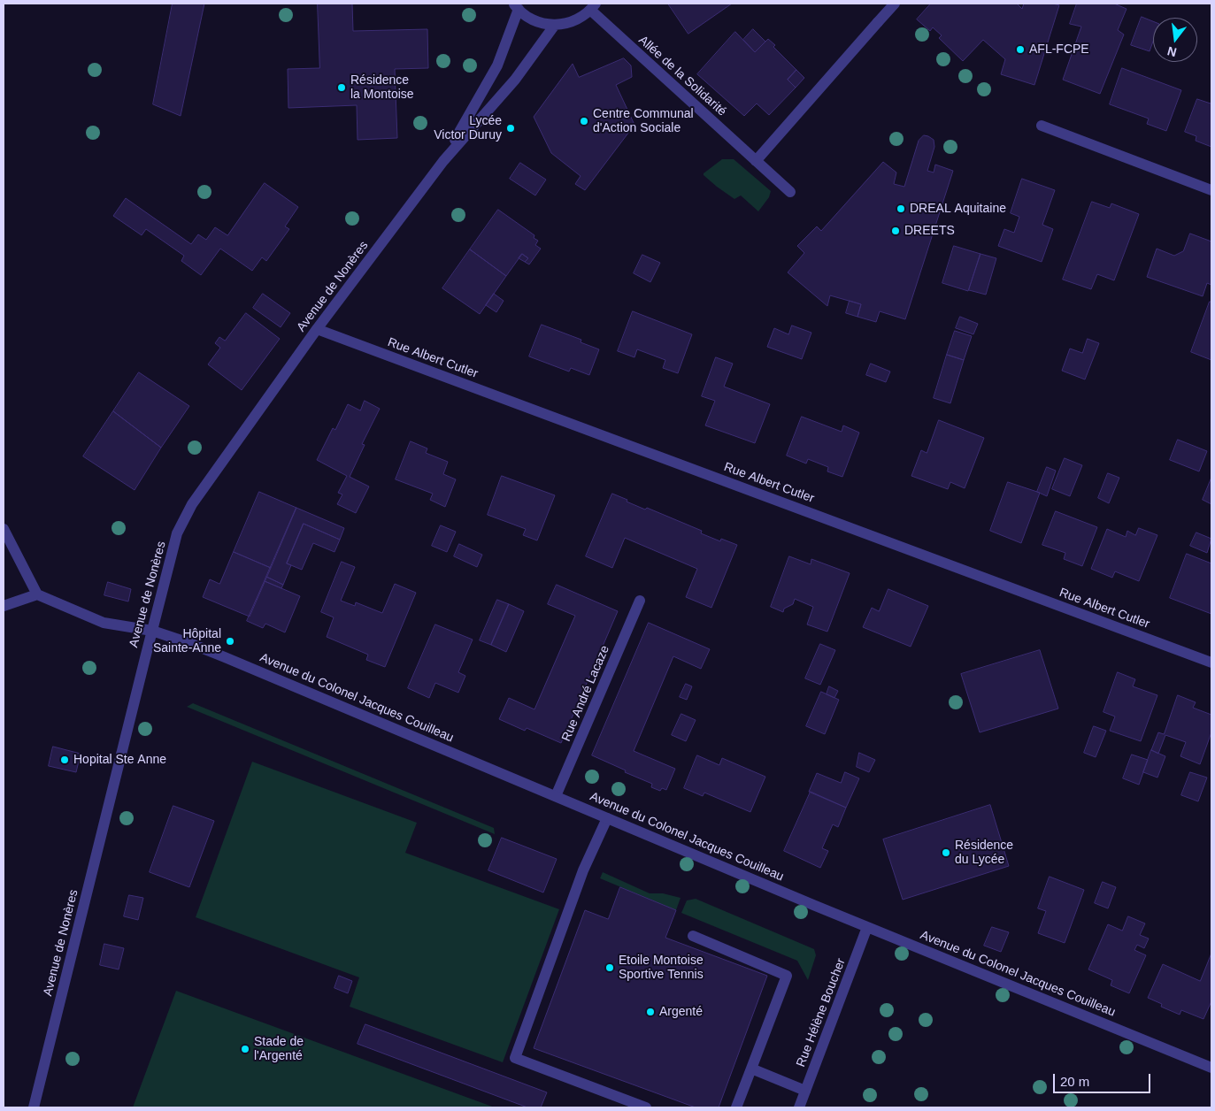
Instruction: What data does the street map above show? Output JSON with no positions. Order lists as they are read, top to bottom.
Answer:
{
  "streets": {
    "street": [
      "Allée de la Solidarité",
      "Avenue de Nonères",
      "Rue Albert Cutler",
      "Rue André Lacaze",
      "Avenue du Colonel Jacques Couilleau",
      "Rue Hélène Boucher"
    ]
  },
  "crossings": [
    ["Avenue de Nonères", "Rue Albert Cutler"],
    ["Avenue de Nonères", "Avenue du Colonel Jacques Couilleau"],
    ["Rue André Lacaze", "Avenue du Colonel Jacques Couilleau"],
    ["Avenue du Colonel Jacques Couilleau", "Rue Hélène Boucher"]
  ],
  "places": [
    "AFL-FCPE",
    "Résidence la Montoise",
    "Centre Communal d'Action Sociale",
    "Lycée Victor Duruy",
    "DREAL Aquitaine",
    "DREETS",
    "Hôpital Sainte-Anne",
    "Hopital Ste Anne",
    "Résidence du Lycée",
    "Etoile Montoise Sportive Tennis",
    "Argenté",
    "Stade de l'Argenté"
  ],
  "scale_bar": "20 m",
  "north": "bottom"
}
